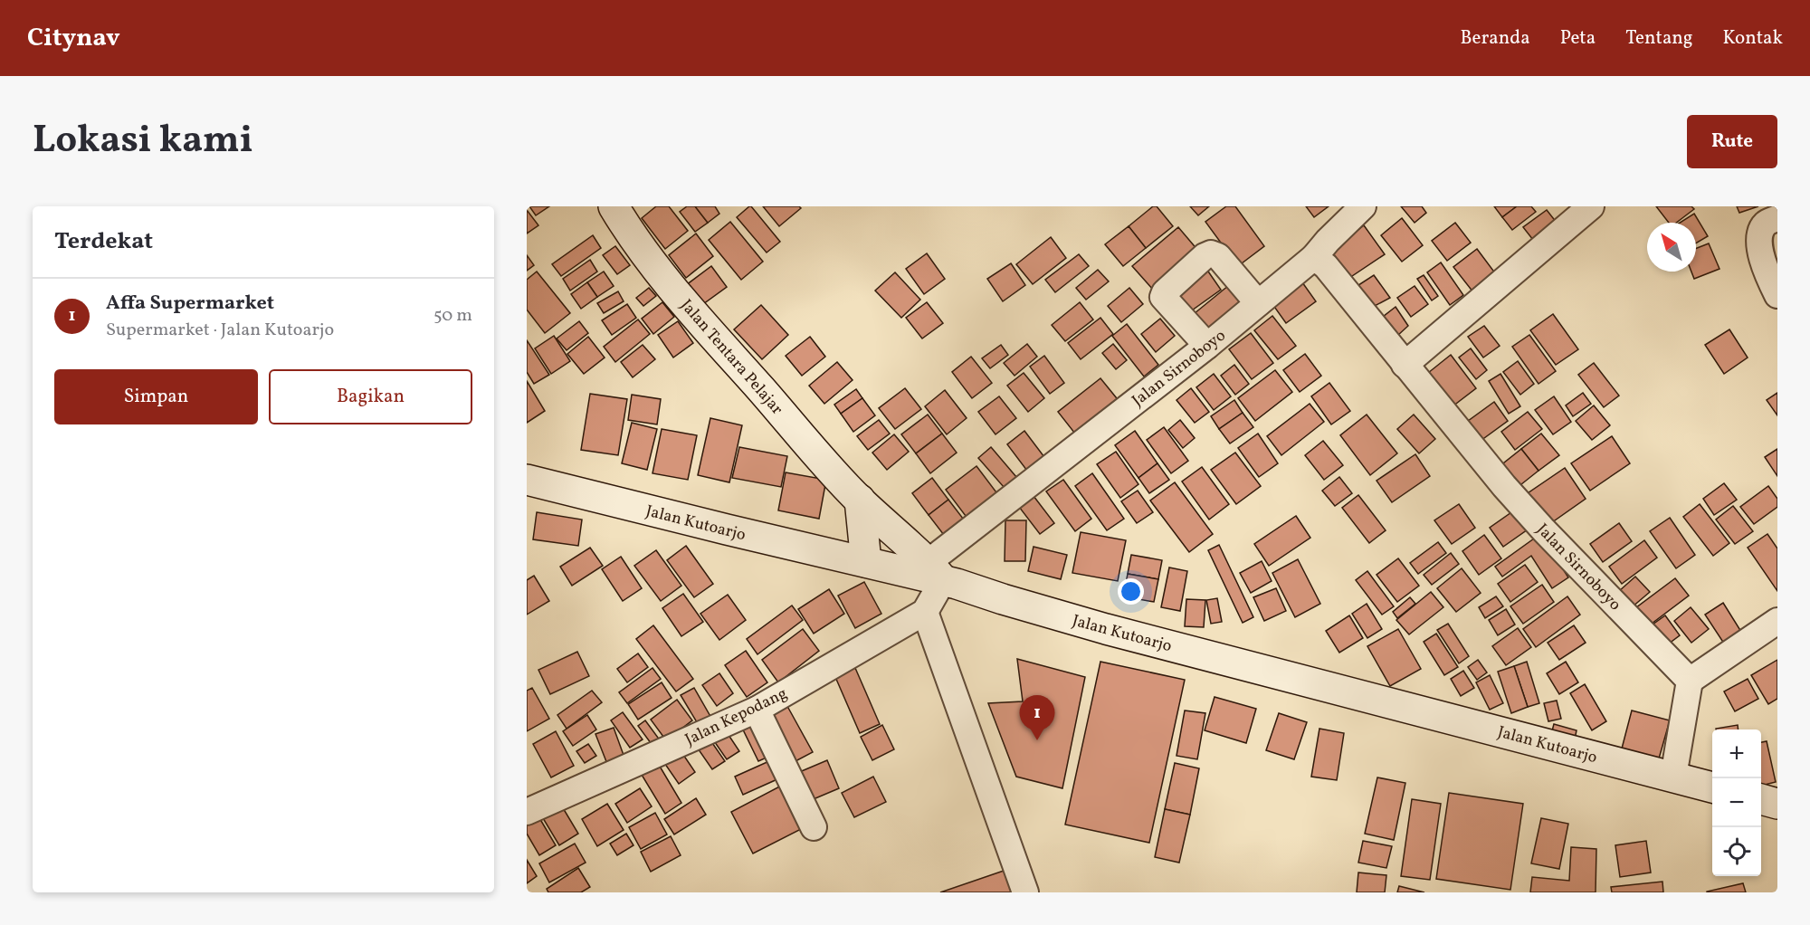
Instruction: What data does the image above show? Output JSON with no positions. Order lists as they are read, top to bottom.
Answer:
{
  "streets": {
    "main road": ["Jalan Tentara Pelajar", "Jalan Kutoarjo"],
    "street": ["Jalan Sirnoboyo", "Jalan Kepodang"]
  },
  "crossings": [
    ["Jalan Tentara Pelajar", "Jalan Sirnoboyo"],
    ["Jalan Tentara Pelajar", "Jalan Kutoarjo"],
    ["Jalan Tentara Pelajar", "Jalan Kepodang"],
    ["Jalan Sirnoboyo", "Jalan Kutoarjo"],
    ["Jalan Sirnoboyo", "Jalan Kepodang"],
    ["Jalan Kutoarjo", "Jalan Kepodang"]
  ],
  "north": "top left",
  "page": {
    "header": "Citynav",
    "nav": [
      "Beranda",
      "Peta",
      "Tentang",
      "Kontak"
    ],
    "title": "Lokasi kami",
    "buttons": [
      "Rute",
      ["Simpan", "Bagikan"]
    ],
    "heading": "Terdekat",
    "list": [
      {
        "mark": "1",
        "name": "Affa Supermarket",
        "note": "Supermarket · Jalan Kutoarjo",
        "value": "50 m"
      }
    ],
    "pins": "1",
    "map_buttons": ["+", "−"]
  }
}
